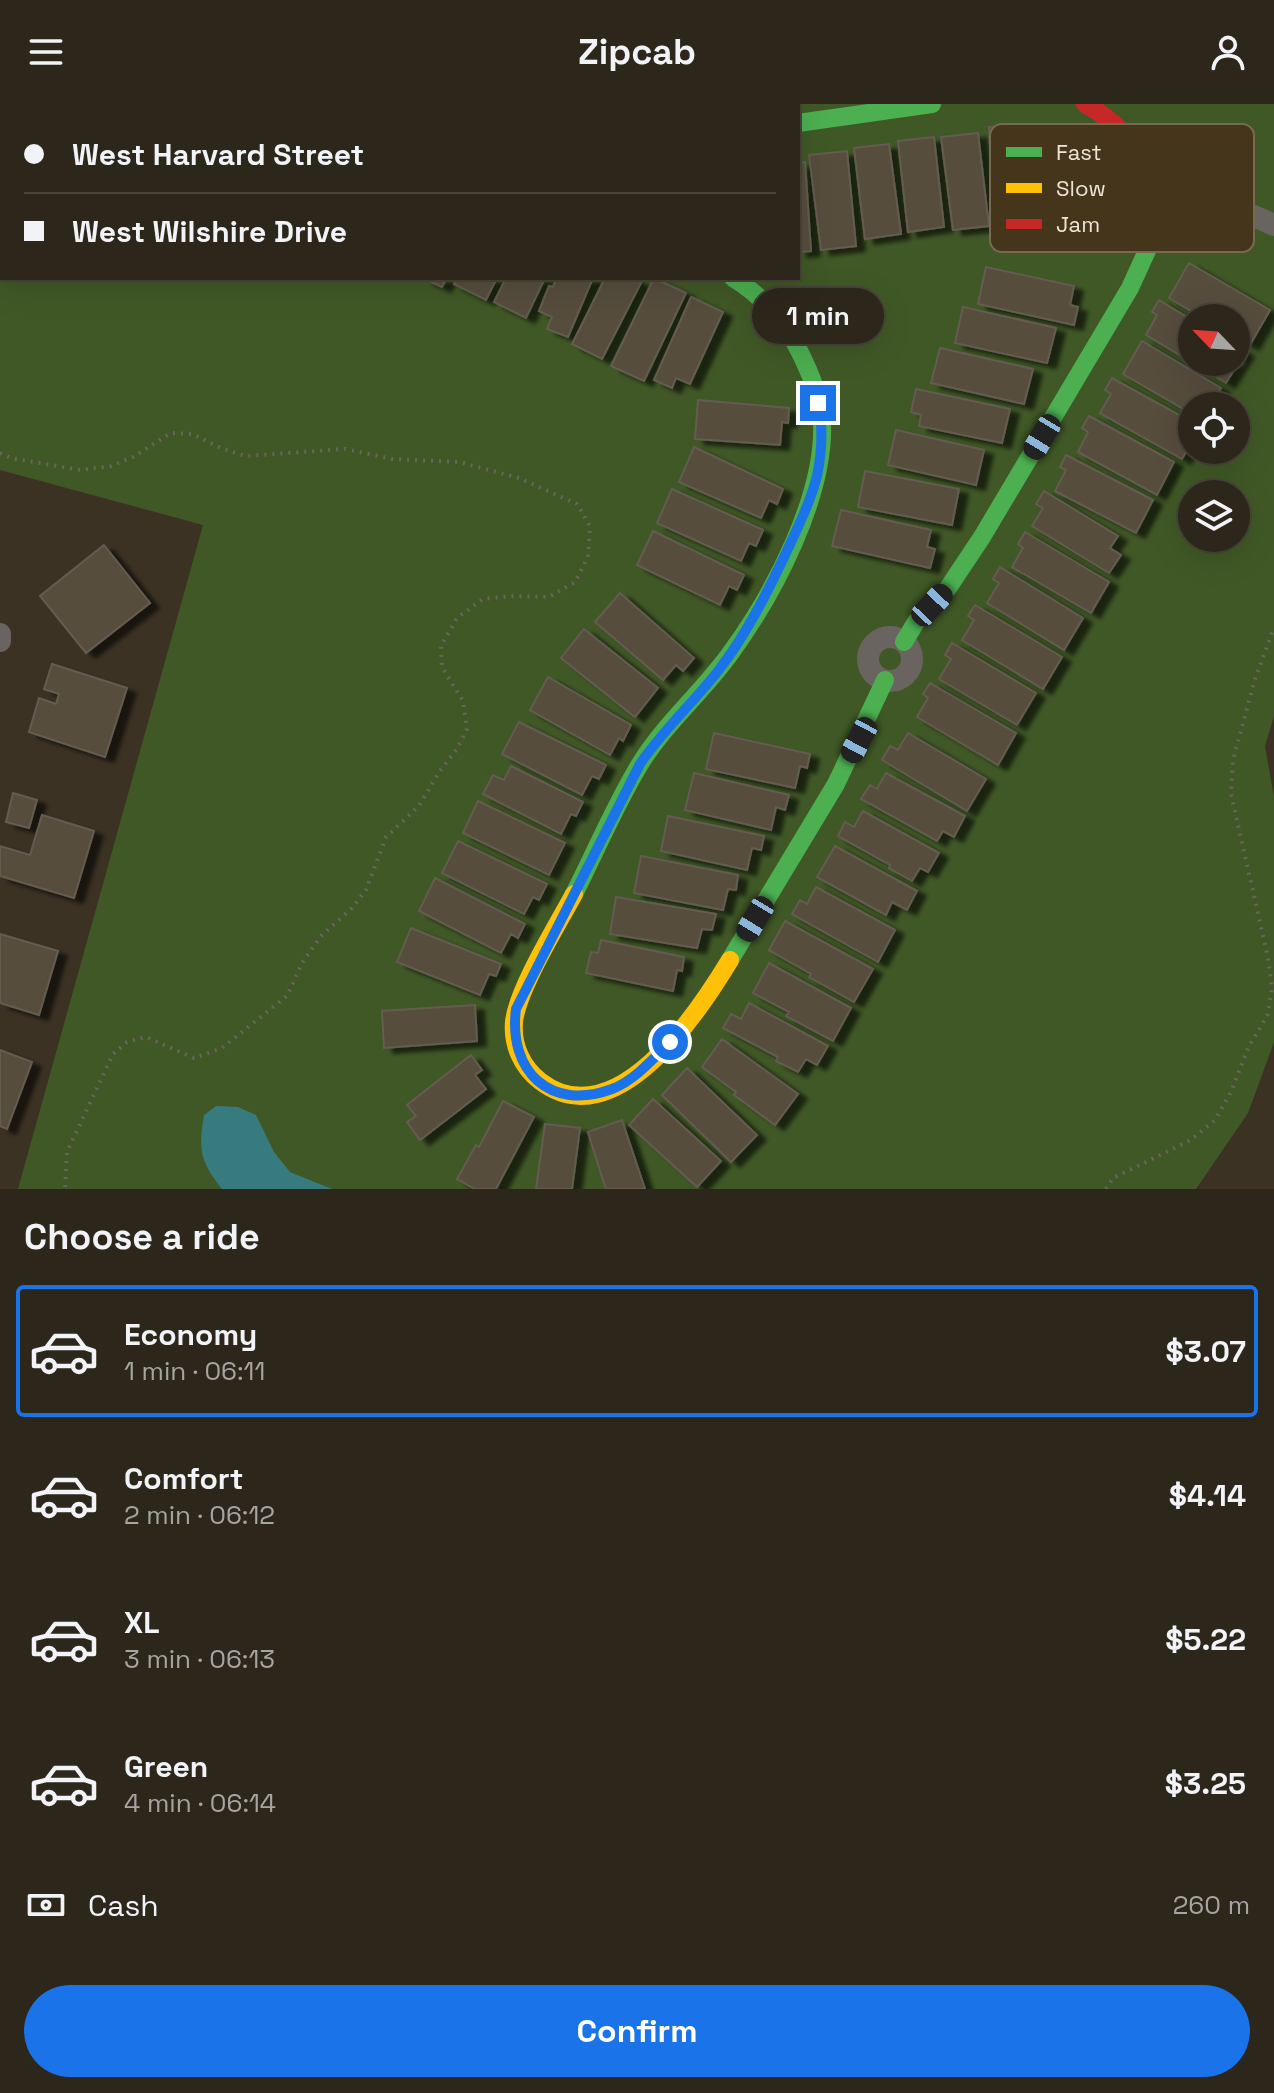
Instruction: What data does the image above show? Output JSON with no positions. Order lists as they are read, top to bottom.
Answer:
{
  "legend": ["Fast", "Slow", "Jam"],
  "north": "top left",
  "page": {
    "header": "Zipcab",
    "banner": ["West Harvard Street", "West Wilshire Drive"],
    "bubble": "1 min",
    "heading": "Choose a ride",
    "list": [
      {
        "name": "Economy",
        "note": "1 min · 06:11",
        "value": "$3.07"
      },
      {
        "name": "Comfort",
        "note": "2 min · 06:12",
        "value": "$4.14"
      },
      {
        "name": "XL",
        "note": "3 min · 06:13",
        "value": "$5.22"
      },
      {
        "name": "Green",
        "note": "4 min · 06:14",
        "value": "$3.25"
      }
    ],
    "pay": ["Cash", "260 m"],
    "buttons": "Confirm"
  }
}
